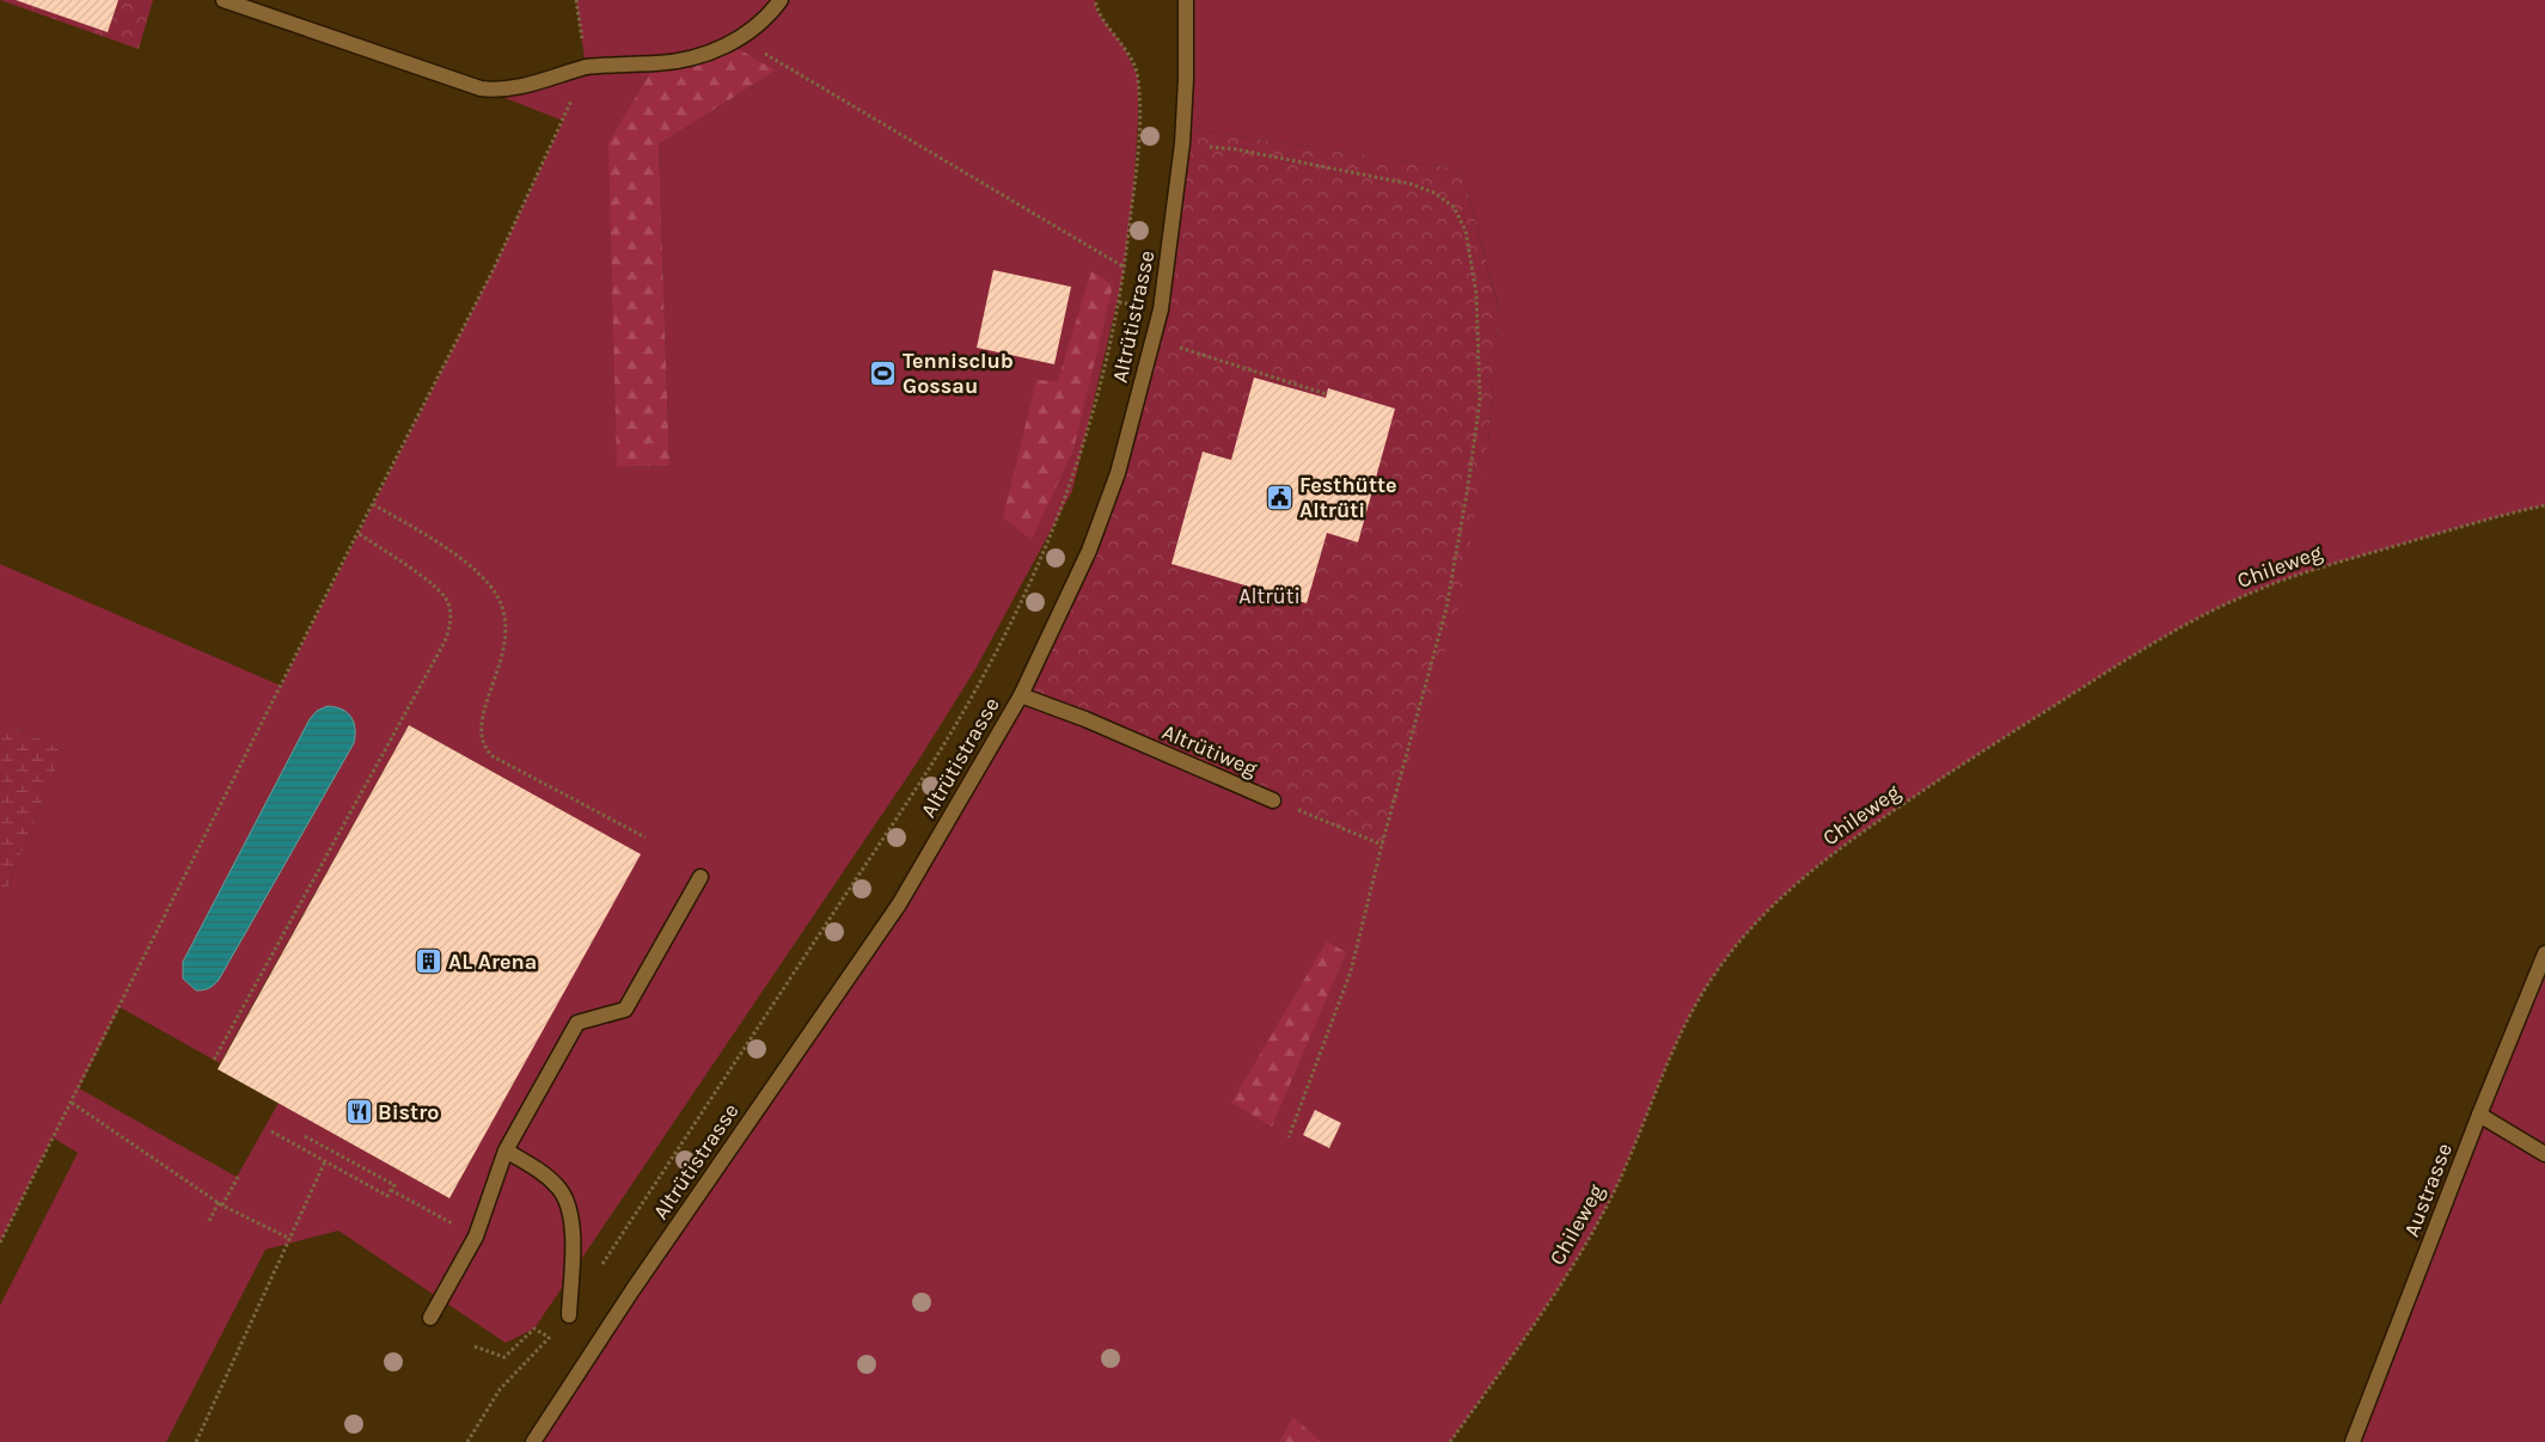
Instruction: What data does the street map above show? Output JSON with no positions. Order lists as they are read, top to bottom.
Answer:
{
  "streets": {
    "street": ["Altrütistrasse", "Altrütiweg", "Austrasse"],
    "path": ["Chileweg"]
  },
  "crossings": [
    ["Altrütistrasse", "Altrütiweg"]
  ],
  "parks": ["Altrüti"],
  "places": {
    "sports": ["Tennisclub Gossau"],
    "public building": ["Festhütte Altrüti"],
    "building": ["AL Arena"],
    "restaurant": ["Bistro"]
  }
}
